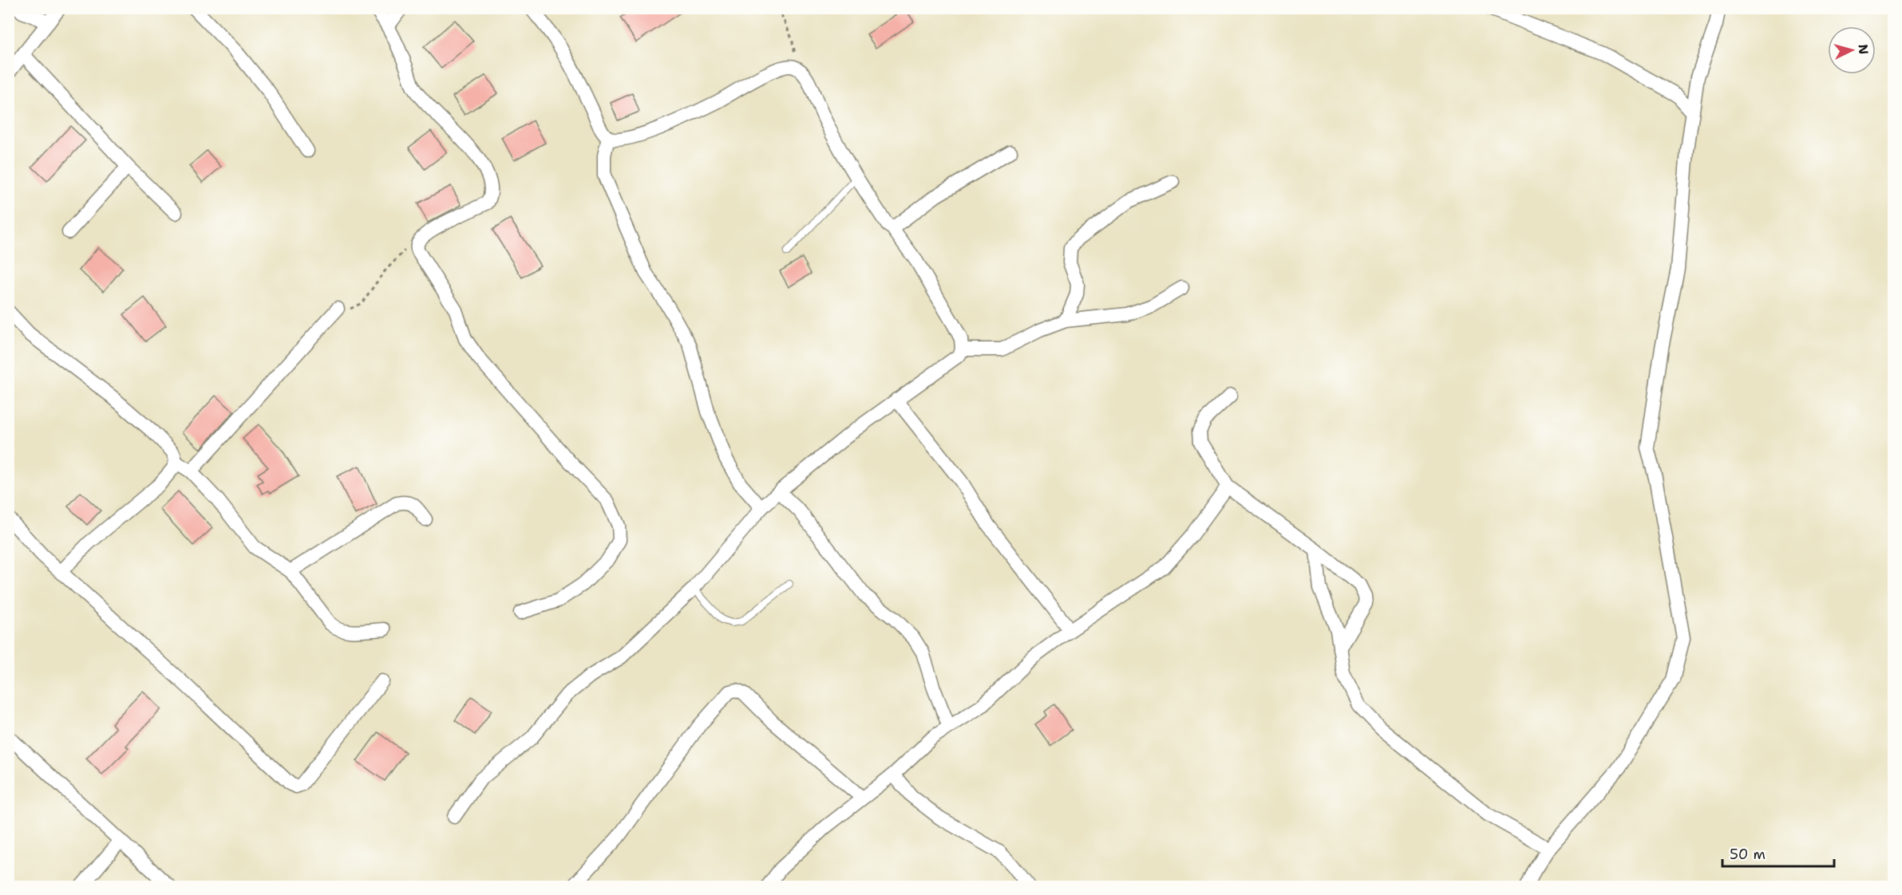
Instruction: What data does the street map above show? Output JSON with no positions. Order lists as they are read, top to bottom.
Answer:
{
  "scale_bar": "50 m",
  "north": "right"
}
